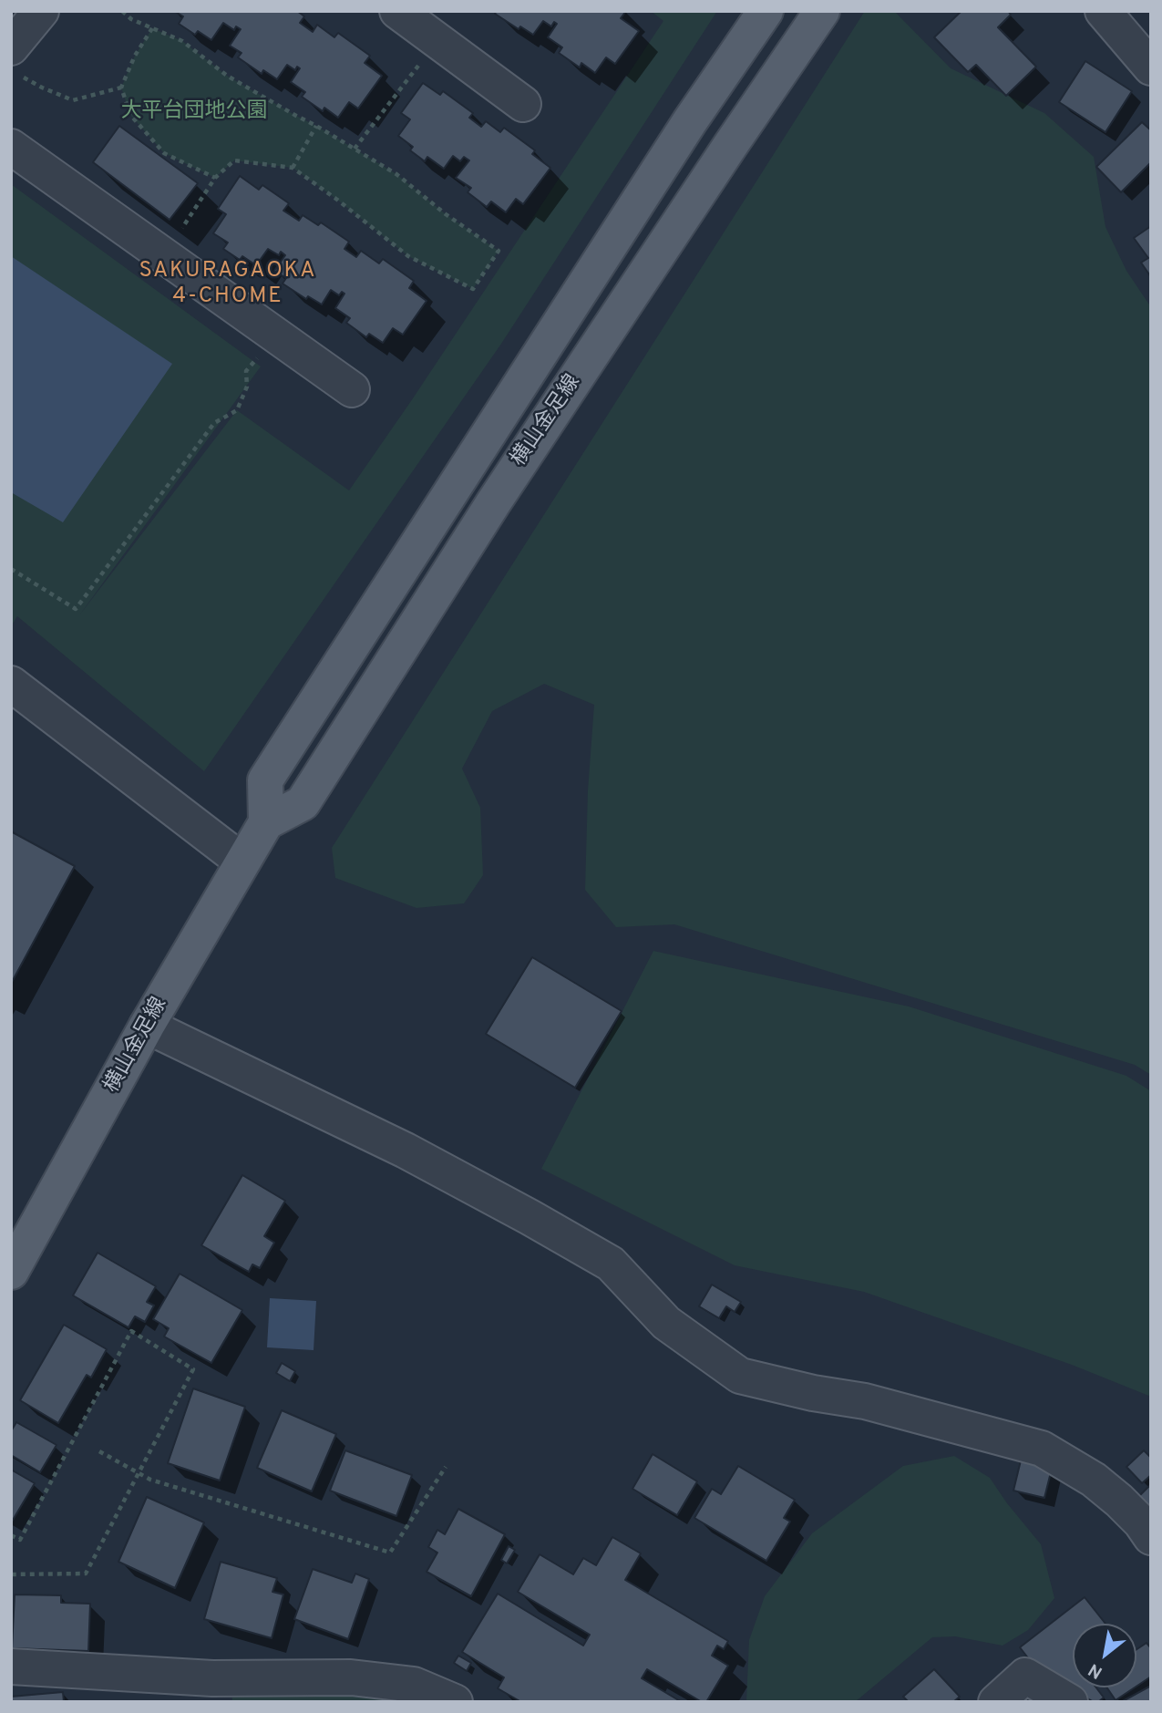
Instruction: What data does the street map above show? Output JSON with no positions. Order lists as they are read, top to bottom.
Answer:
{
  "streets": {
    "main road": ["横山金足線"]
  },
  "districts": ["SAKURAGAOKA 4-CHOME"],
  "parks": ["大平台団地公園"],
  "north": "bottom left"
}
